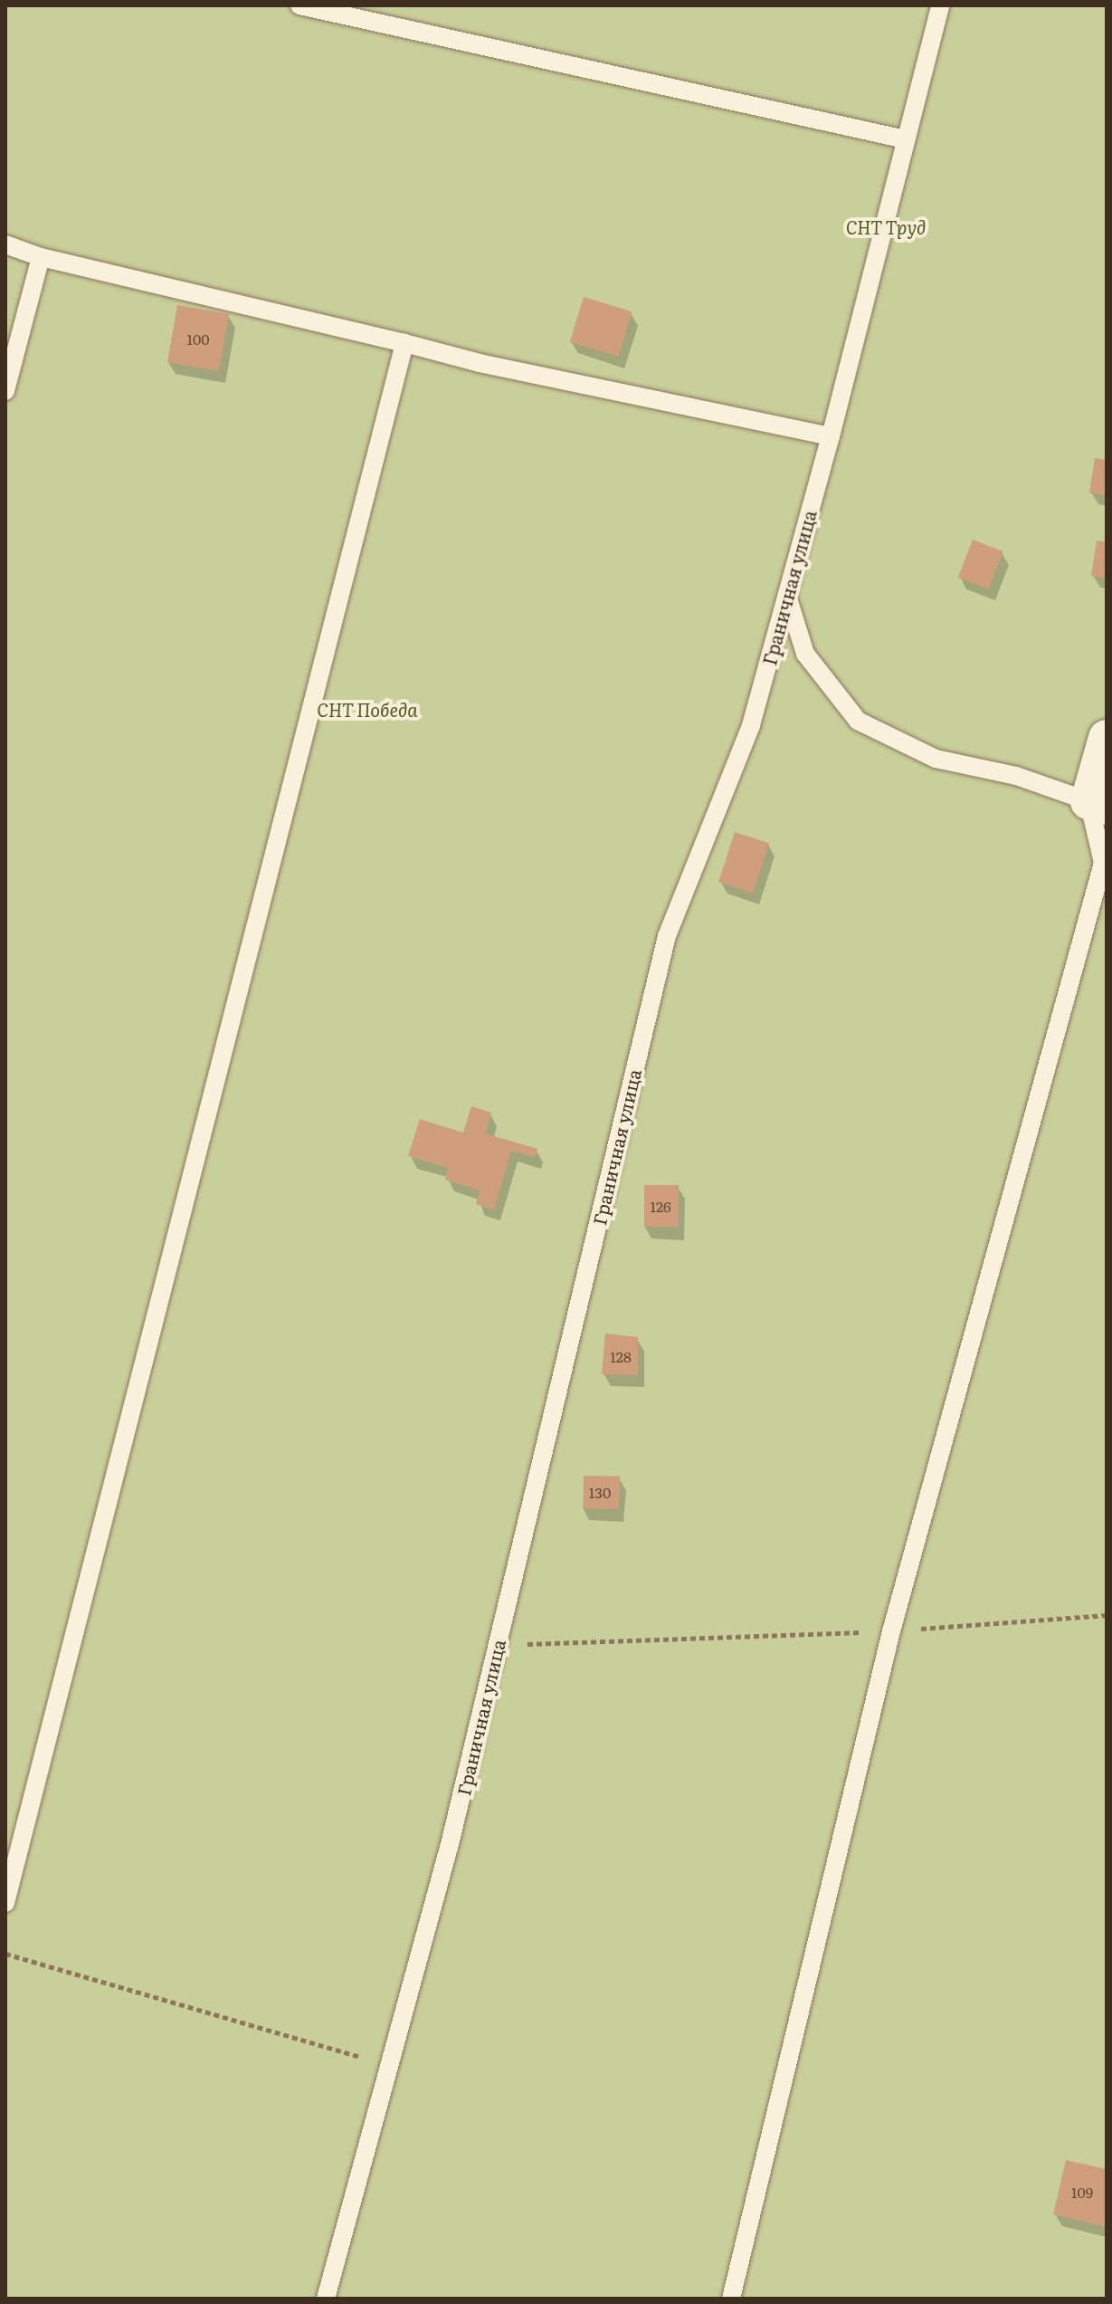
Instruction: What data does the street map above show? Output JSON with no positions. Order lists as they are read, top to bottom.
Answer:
{
  "streets": {
    "lane": ["Граничная улица"]
  },
  "parks": ["СНТ Труд", "СНТ Победа"],
  "house_numbers": [
    "100",
    "126",
    "128",
    "130",
    "109"
  ]
}
